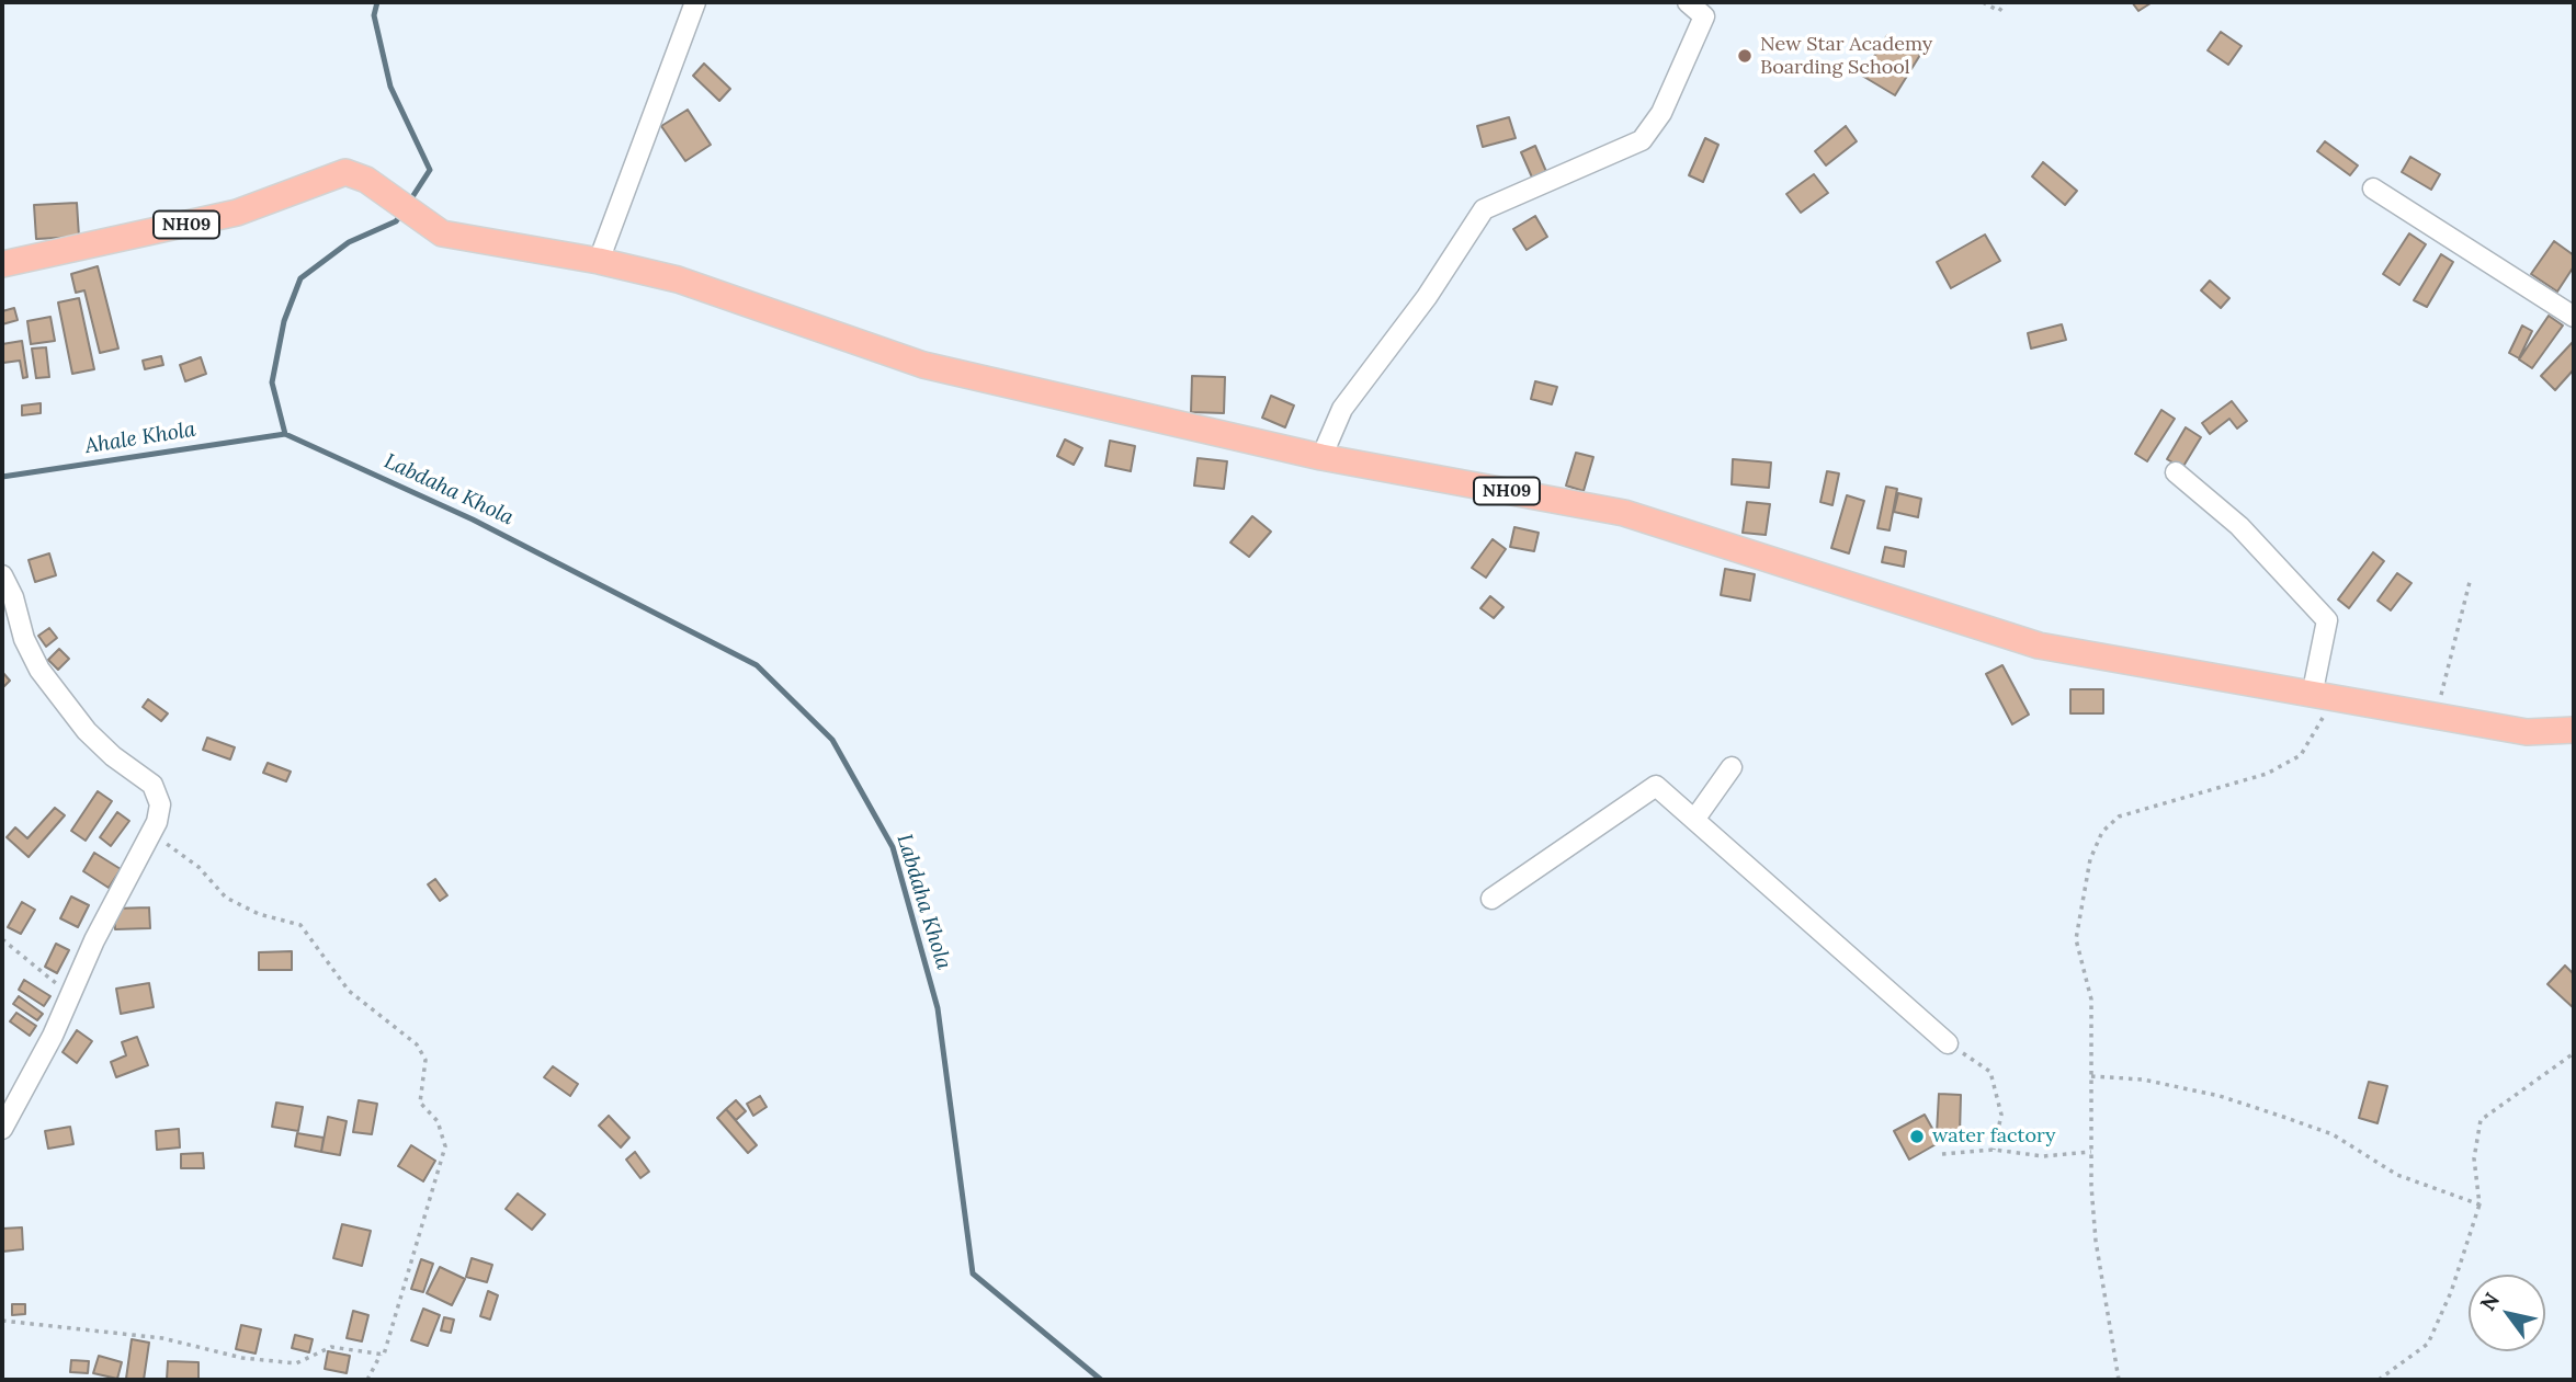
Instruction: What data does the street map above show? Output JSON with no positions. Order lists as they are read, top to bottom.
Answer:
{
  "streets": {
    "main road": ["NH09"]
  },
  "water": ["Ahale Khola", "Labdaha Khola"],
  "places": ["New Star Academy Boarding School", "water factory"],
  "north": "top left"
}
